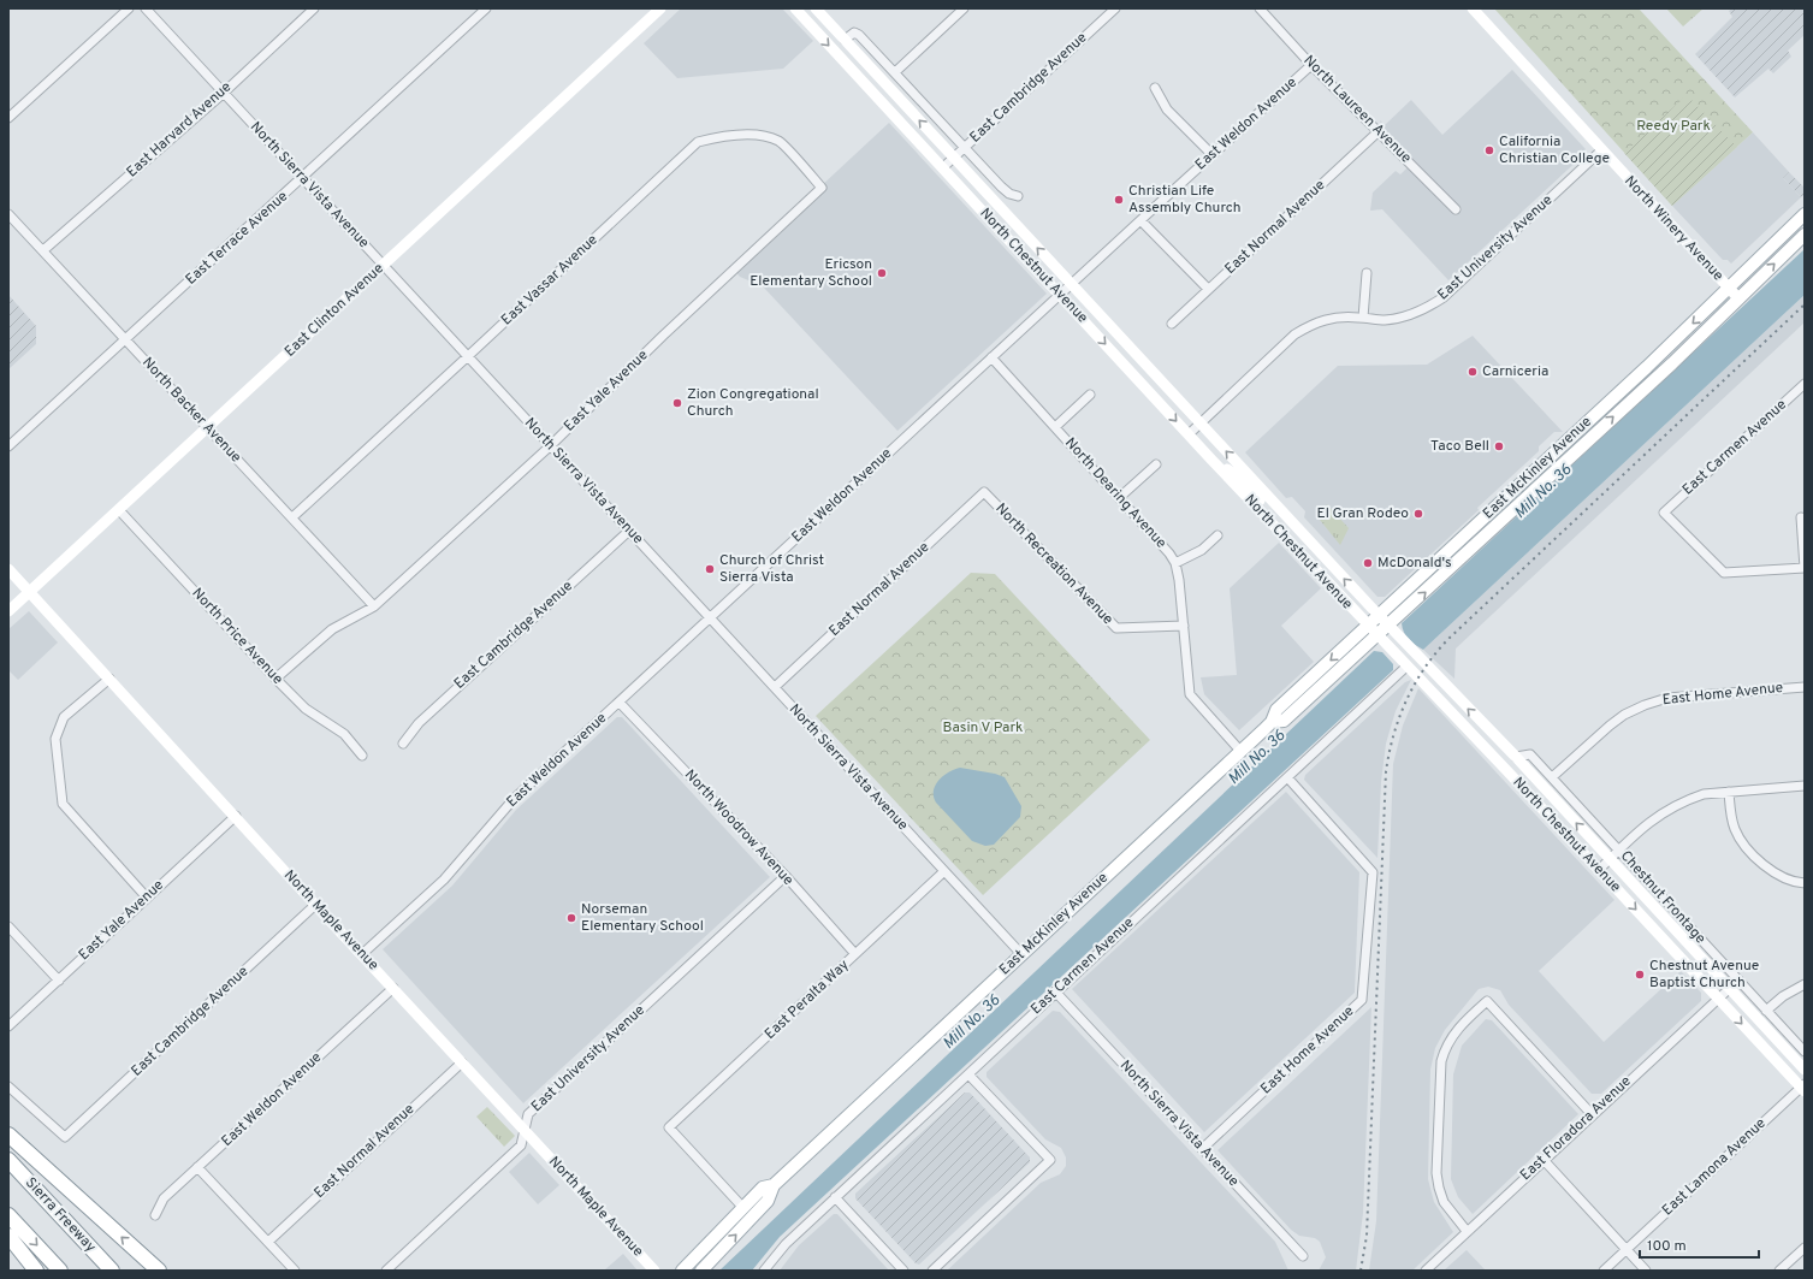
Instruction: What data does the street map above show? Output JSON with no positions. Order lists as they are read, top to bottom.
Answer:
{
  "streets": {
    "highway": ["Sierra Freeway"],
    "main road": [
      "North Winery Avenue",
      "North Chestnut Avenue",
      "East Clinton Avenue",
      "East McKinley Avenue",
      "North Maple Avenue"
    ],
    "street": [
      "East Cambridge Avenue",
      "North Laureen Avenue",
      "East Weldon Avenue",
      "East Harvard Avenue",
      "North Sierra Vista Avenue",
      "East Normal Avenue",
      "East Terrace Avenue",
      "East University Avenue",
      "East Vassar Avenue",
      "East Yale Avenue",
      "North Backer Avenue",
      "East Carmen Avenue",
      "North Dearing Avenue",
      "North Recreation Avenue",
      "North Price Avenue",
      "East Home Avenue",
      "North Woodrow Avenue",
      "Chestnut Frontage",
      "East Peralta Way",
      "East Floradora Avenue",
      "East Lamona Avenue"
    ]
  },
  "crossings": [
    ["East Cambridge Avenue", "North Sierra Vista Avenue"],
    ["East Cambridge Avenue", "North Chestnut Avenue"],
    ["East Cambridge Avenue", "North Maple Avenue"],
    ["North Laureen Avenue", "East Weldon Avenue"],
    ["North Laureen Avenue", "East Normal Avenue"],
    ["East Weldon Avenue", "North Sierra Vista Avenue"],
    ["East Weldon Avenue", "North Chestnut Avenue"],
    ["East Weldon Avenue", "North Dearing Avenue"],
    ["East Weldon Avenue", "North Woodrow Avenue"],
    ["East Weldon Avenue", "North Maple Avenue"],
    ["East Harvard Avenue", "North Sierra Vista Avenue"],
    ["East Harvard Avenue", "North Backer Avenue"],
    ["North Sierra Vista Avenue", "East Normal Avenue"],
    ["North Sierra Vista Avenue", "East Terrace Avenue"],
    ["North Sierra Vista Avenue", "East Vassar Avenue"],
    ["North Sierra Vista Avenue", "East Clinton Avenue"],
    ["North Sierra Vista Avenue", "East Yale Avenue"],
    ["North Sierra Vista Avenue", "East Carmen Avenue"],
    ["North Sierra Vista Avenue", "East McKinley Avenue"],
    ["North Sierra Vista Avenue", "East Home Avenue"],
    ["North Sierra Vista Avenue", "East Peralta Way"],
    ["East Normal Avenue", "North Recreation Avenue"],
    ["East Normal Avenue", "North Maple Avenue"],
    ["North Winery Avenue", "East University Avenue"],
    ["North Winery Avenue", "East McKinley Avenue"],
    ["East Terrace Avenue", "North Backer Avenue"],
    ["East University Avenue", "North Chestnut Avenue"],
    ["East University Avenue", "North Woodrow Avenue"],
    ["East University Avenue", "North Maple Avenue"],
    ["North Chestnut Avenue", "East Carmen Avenue"],
    ["North Chestnut Avenue", "East McKinley Avenue"],
    ["North Chestnut Avenue", "Chestnut Frontage"],
    ["North Chestnut Avenue", "East Floradora Avenue"],
    ["North Chestnut Avenue", "East Lamona Avenue"],
    ["East Vassar Avenue", "East Yale Avenue"],
    ["East Vassar Avenue", "North Backer Avenue"],
    ["East Clinton Avenue", "North Backer Avenue"],
    ["East Clinton Avenue", "North Price Avenue"],
    ["East Clinton Avenue", "North Maple Avenue"],
    ["East Yale Avenue", "North Backer Avenue"],
    ["East Yale Avenue", "North Price Avenue"],
    ["East Yale Avenue", "North Maple Avenue"],
    ["East Carmen Avenue", "East Home Avenue"],
    ["East McKinley Avenue", "North Dearing Avenue"],
    ["East McKinley Avenue", "East Peralta Way"],
    ["North Dearing Avenue", "North Recreation Avenue"],
    ["East Home Avenue", "Chestnut Frontage"],
    ["North Woodrow Avenue", "East Peralta Way"]
  ],
  "water": ["Mill No. 36"],
  "parks": ["Reedy Park", "Basin V Park"],
  "places": [
    "California Christian College",
    "Christian Life Assembly Church",
    "Ericson Elementary School",
    "Carniceria",
    "Zion Congregational Church",
    "Taco Bell",
    "El Gran Rodeo",
    "McDonald's",
    "Church of Christ Sierra Vista",
    "Norseman Elementary School",
    "Chestnut Avenue Baptist Church"
  ],
  "scale_bar": "100 m"
}
